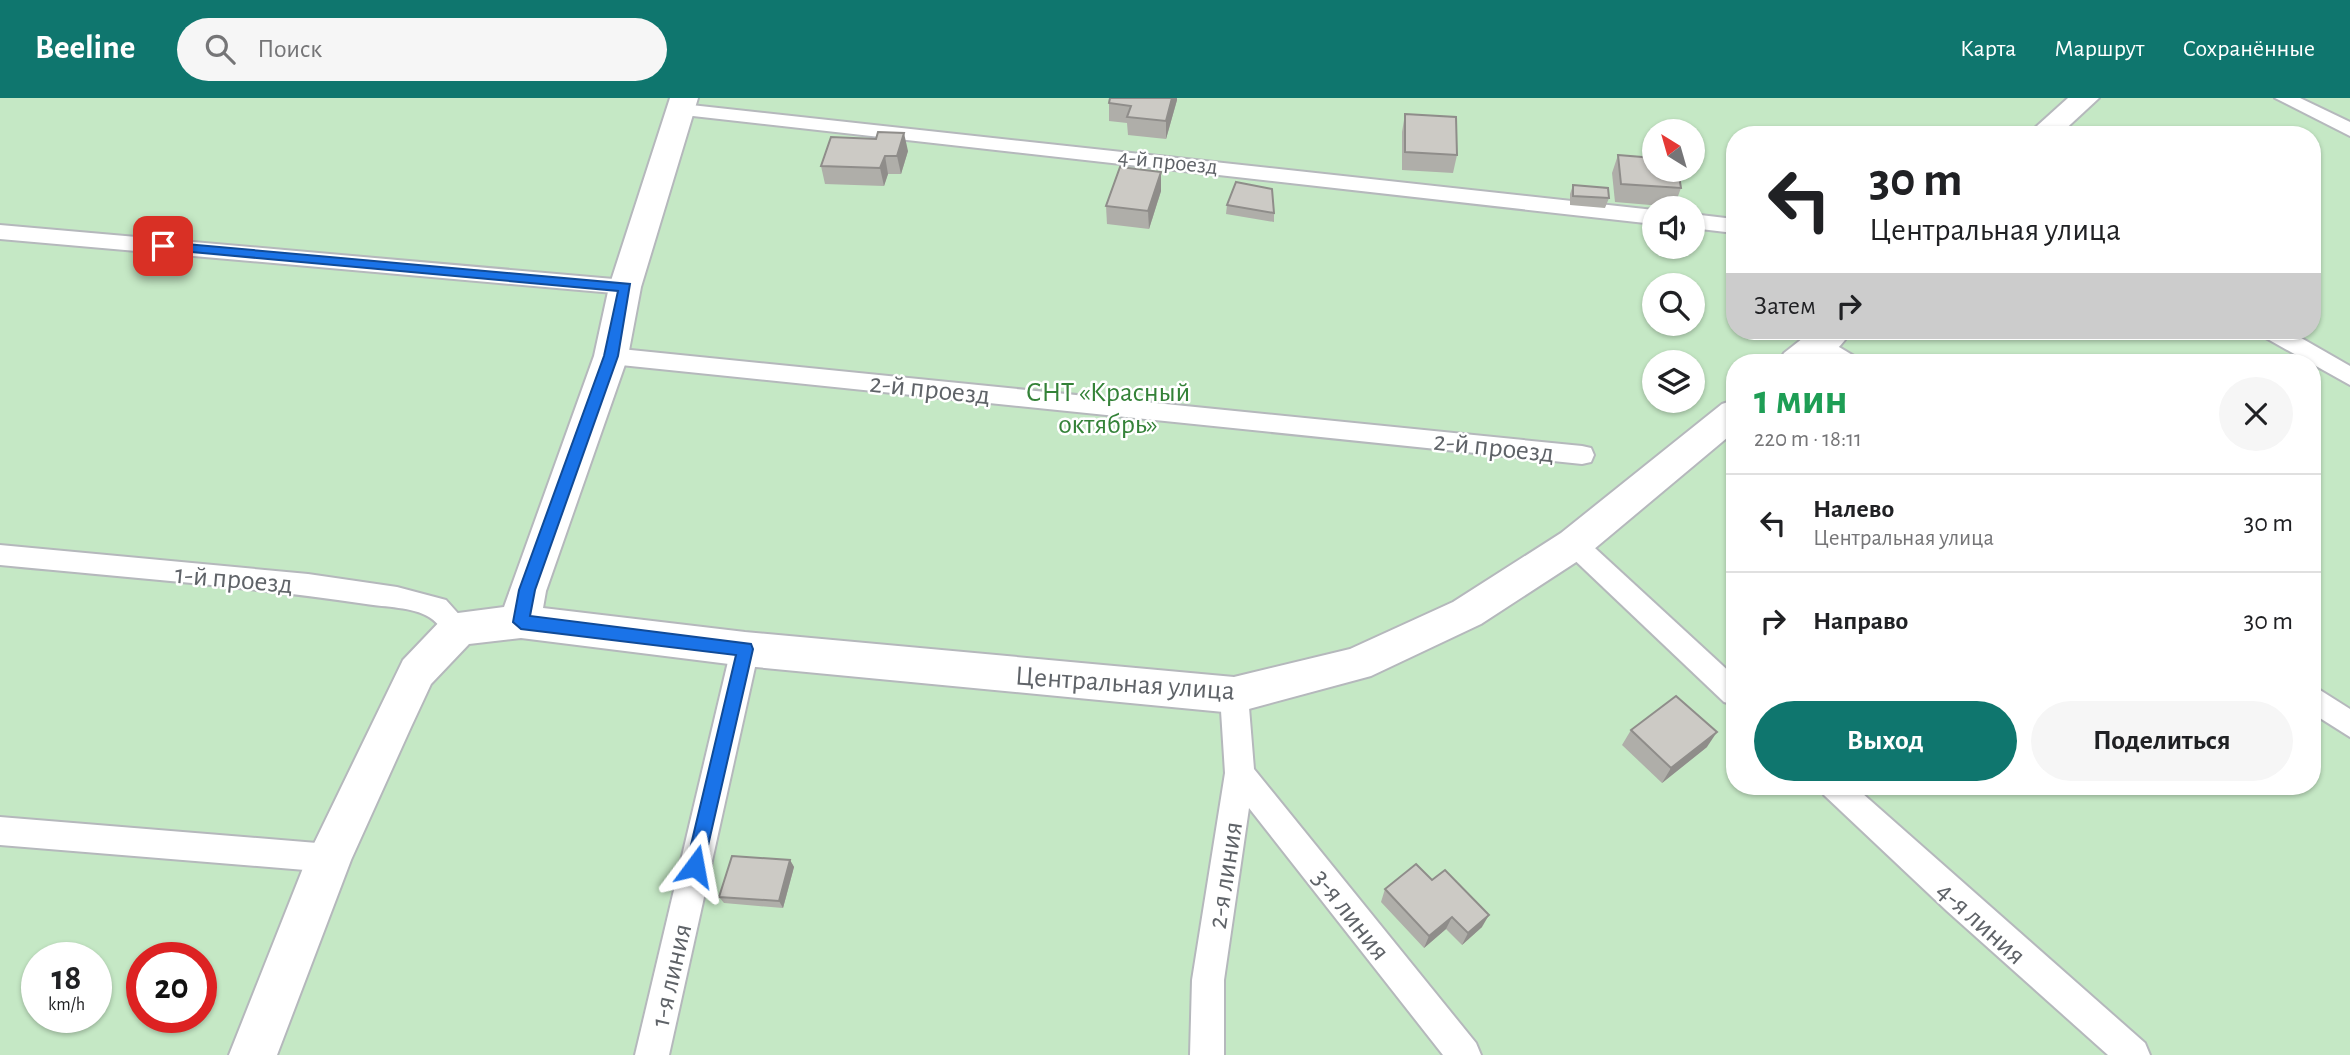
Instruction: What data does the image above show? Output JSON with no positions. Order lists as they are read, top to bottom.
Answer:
{
  "streets": {
    "street": ["Центральная улица"],
    "lane": [
      "4-й проезд",
      "2-й проезд",
      "1-й проезд",
      "2-я линия",
      "3-я линия",
      "4-я линия",
      "1-я линия"
    ]
  },
  "crossings": [
    ["1-й проезд", "Центральная улица"],
    ["Центральная улица", "2-я линия"],
    ["Центральная улица", "1-я линия"],
    ["2-я линия", "3-я линия"]
  ],
  "parks": ["СНТ «Красный октябрь»"],
  "north": "top left",
  "page": {
    "header": "Beeline",
    "search": "Поиск",
    "nav": ["Карта", "Маршрут", "Сохранённые"],
    "turn": ["30 m", "Центральная улица"],
    "then": "Затем",
    "heading": ["1 мин", "220 m · 18:11"],
    "list": [
      {
        "name": "Налево",
        "note": "Центральная улица",
        "value": "30 m"
      },
      {
        "name": "Направо",
        "value": "30 m"
      }
    ],
    "buttons": ["Выход", "Поделиться"],
    "speed": "18 km/h",
    "limit": "20"
  }
}
